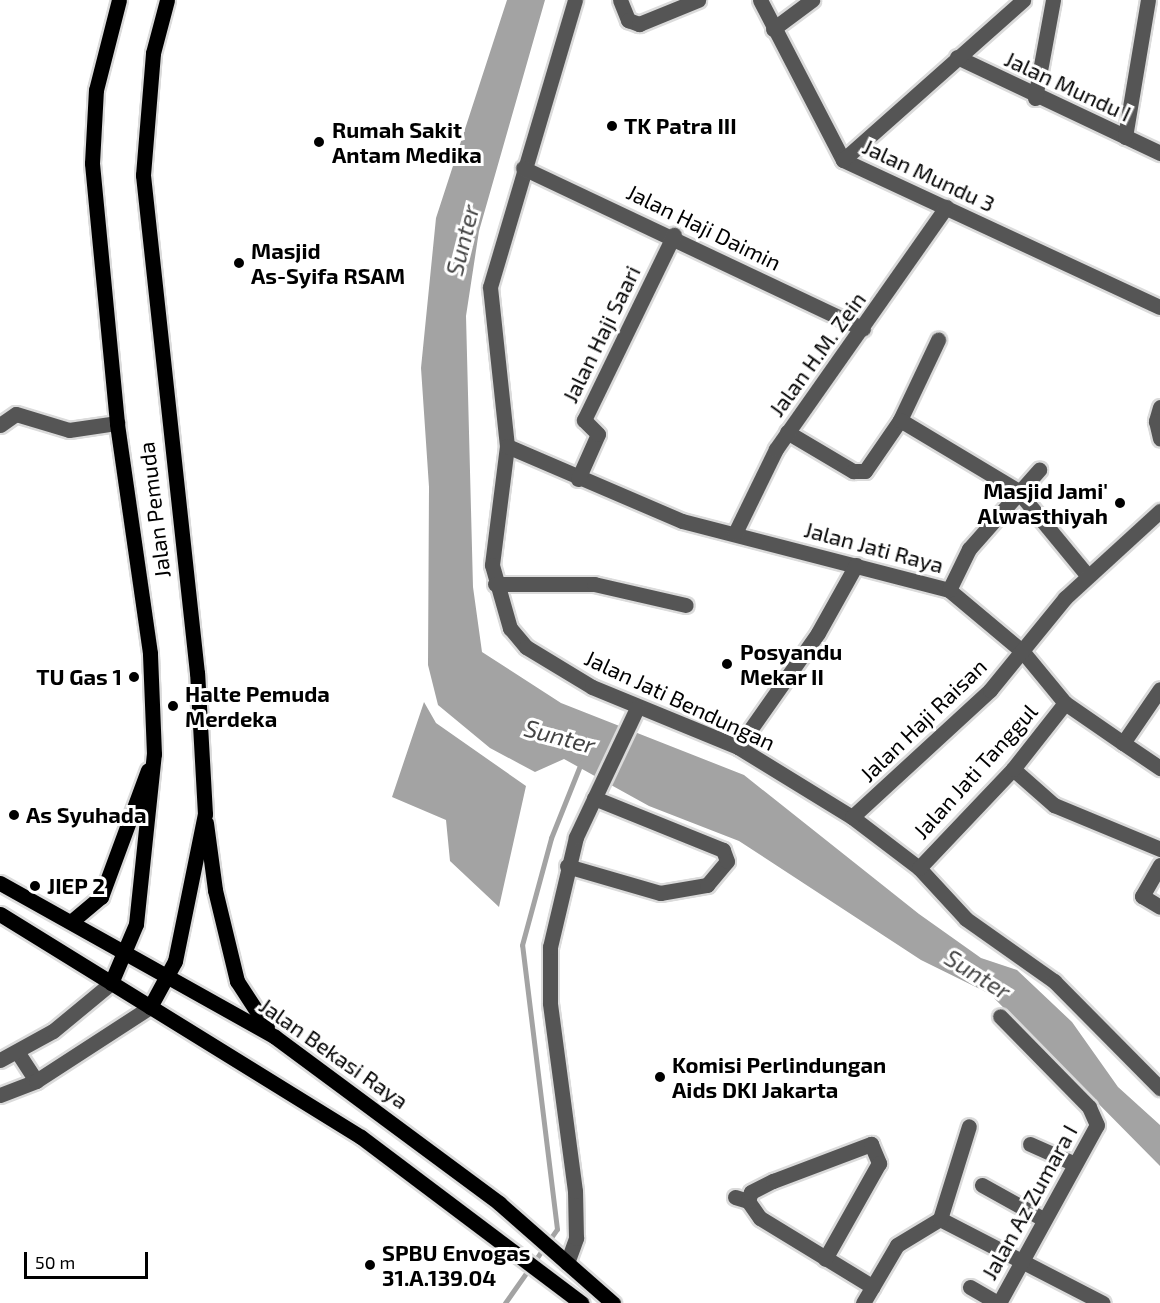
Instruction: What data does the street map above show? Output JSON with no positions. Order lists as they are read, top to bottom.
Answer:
{
  "streets": {
    "main road": ["Jalan Pemuda", "Jalan Bekasi Raya"],
    "street": [
      "Jalan Mundu I",
      "Jalan Mundu 3",
      "Jalan Haji Daimin",
      "Jalan Haji Saari",
      "Jalan H.M. Zein",
      "Jalan Jati Raya",
      "Jalan Jati Bendungan",
      "Jalan Haji Raisan",
      "Jalan Jati Tanggul",
      "Jalan Az Zumara I"
    ]
  },
  "crossings": [
    ["Jalan Mundu 3", "Jalan H.M. Zein"],
    ["Jalan Haji Daimin", "Jalan Haji Saari"],
    ["Jalan Haji Daimin", "Jalan H.M. Zein"],
    ["Jalan Haji Daimin", "Jalan Jati Bendungan"],
    ["Jalan Haji Saari", "Jalan Jati Raya"],
    ["Jalan H.M. Zein", "Jalan Jati Raya"],
    ["Jalan Pemuda", "Jalan Bekasi Raya"],
    ["Jalan Jati Raya", "Jalan Jati Bendungan"],
    ["Jalan Jati Raya", "Jalan Haji Raisan"],
    ["Jalan Jati Raya", "Jalan Jati Tanggul"],
    ["Jalan Jati Bendungan", "Jalan Haji Raisan"],
    ["Jalan Jati Bendungan", "Jalan Jati Tanggul"]
  ],
  "water": ["Sunter"],
  "places": [
    "TK Patra III",
    "Rumah Sakit Antam Medika",
    "Masjid As-Syifa RSAM",
    "Masjid Jami' Alwasthiyah",
    "Posyandu Mekar II",
    "TU Gas 1",
    "Halte Pemuda Merdeka",
    "As Syuhada",
    "JIEP 2",
    "Komisi Perlindungan Aids DKI Jakarta",
    "SPBU Envogas 31.A.139.04"
  ],
  "scale_bar": "50 m"
}
